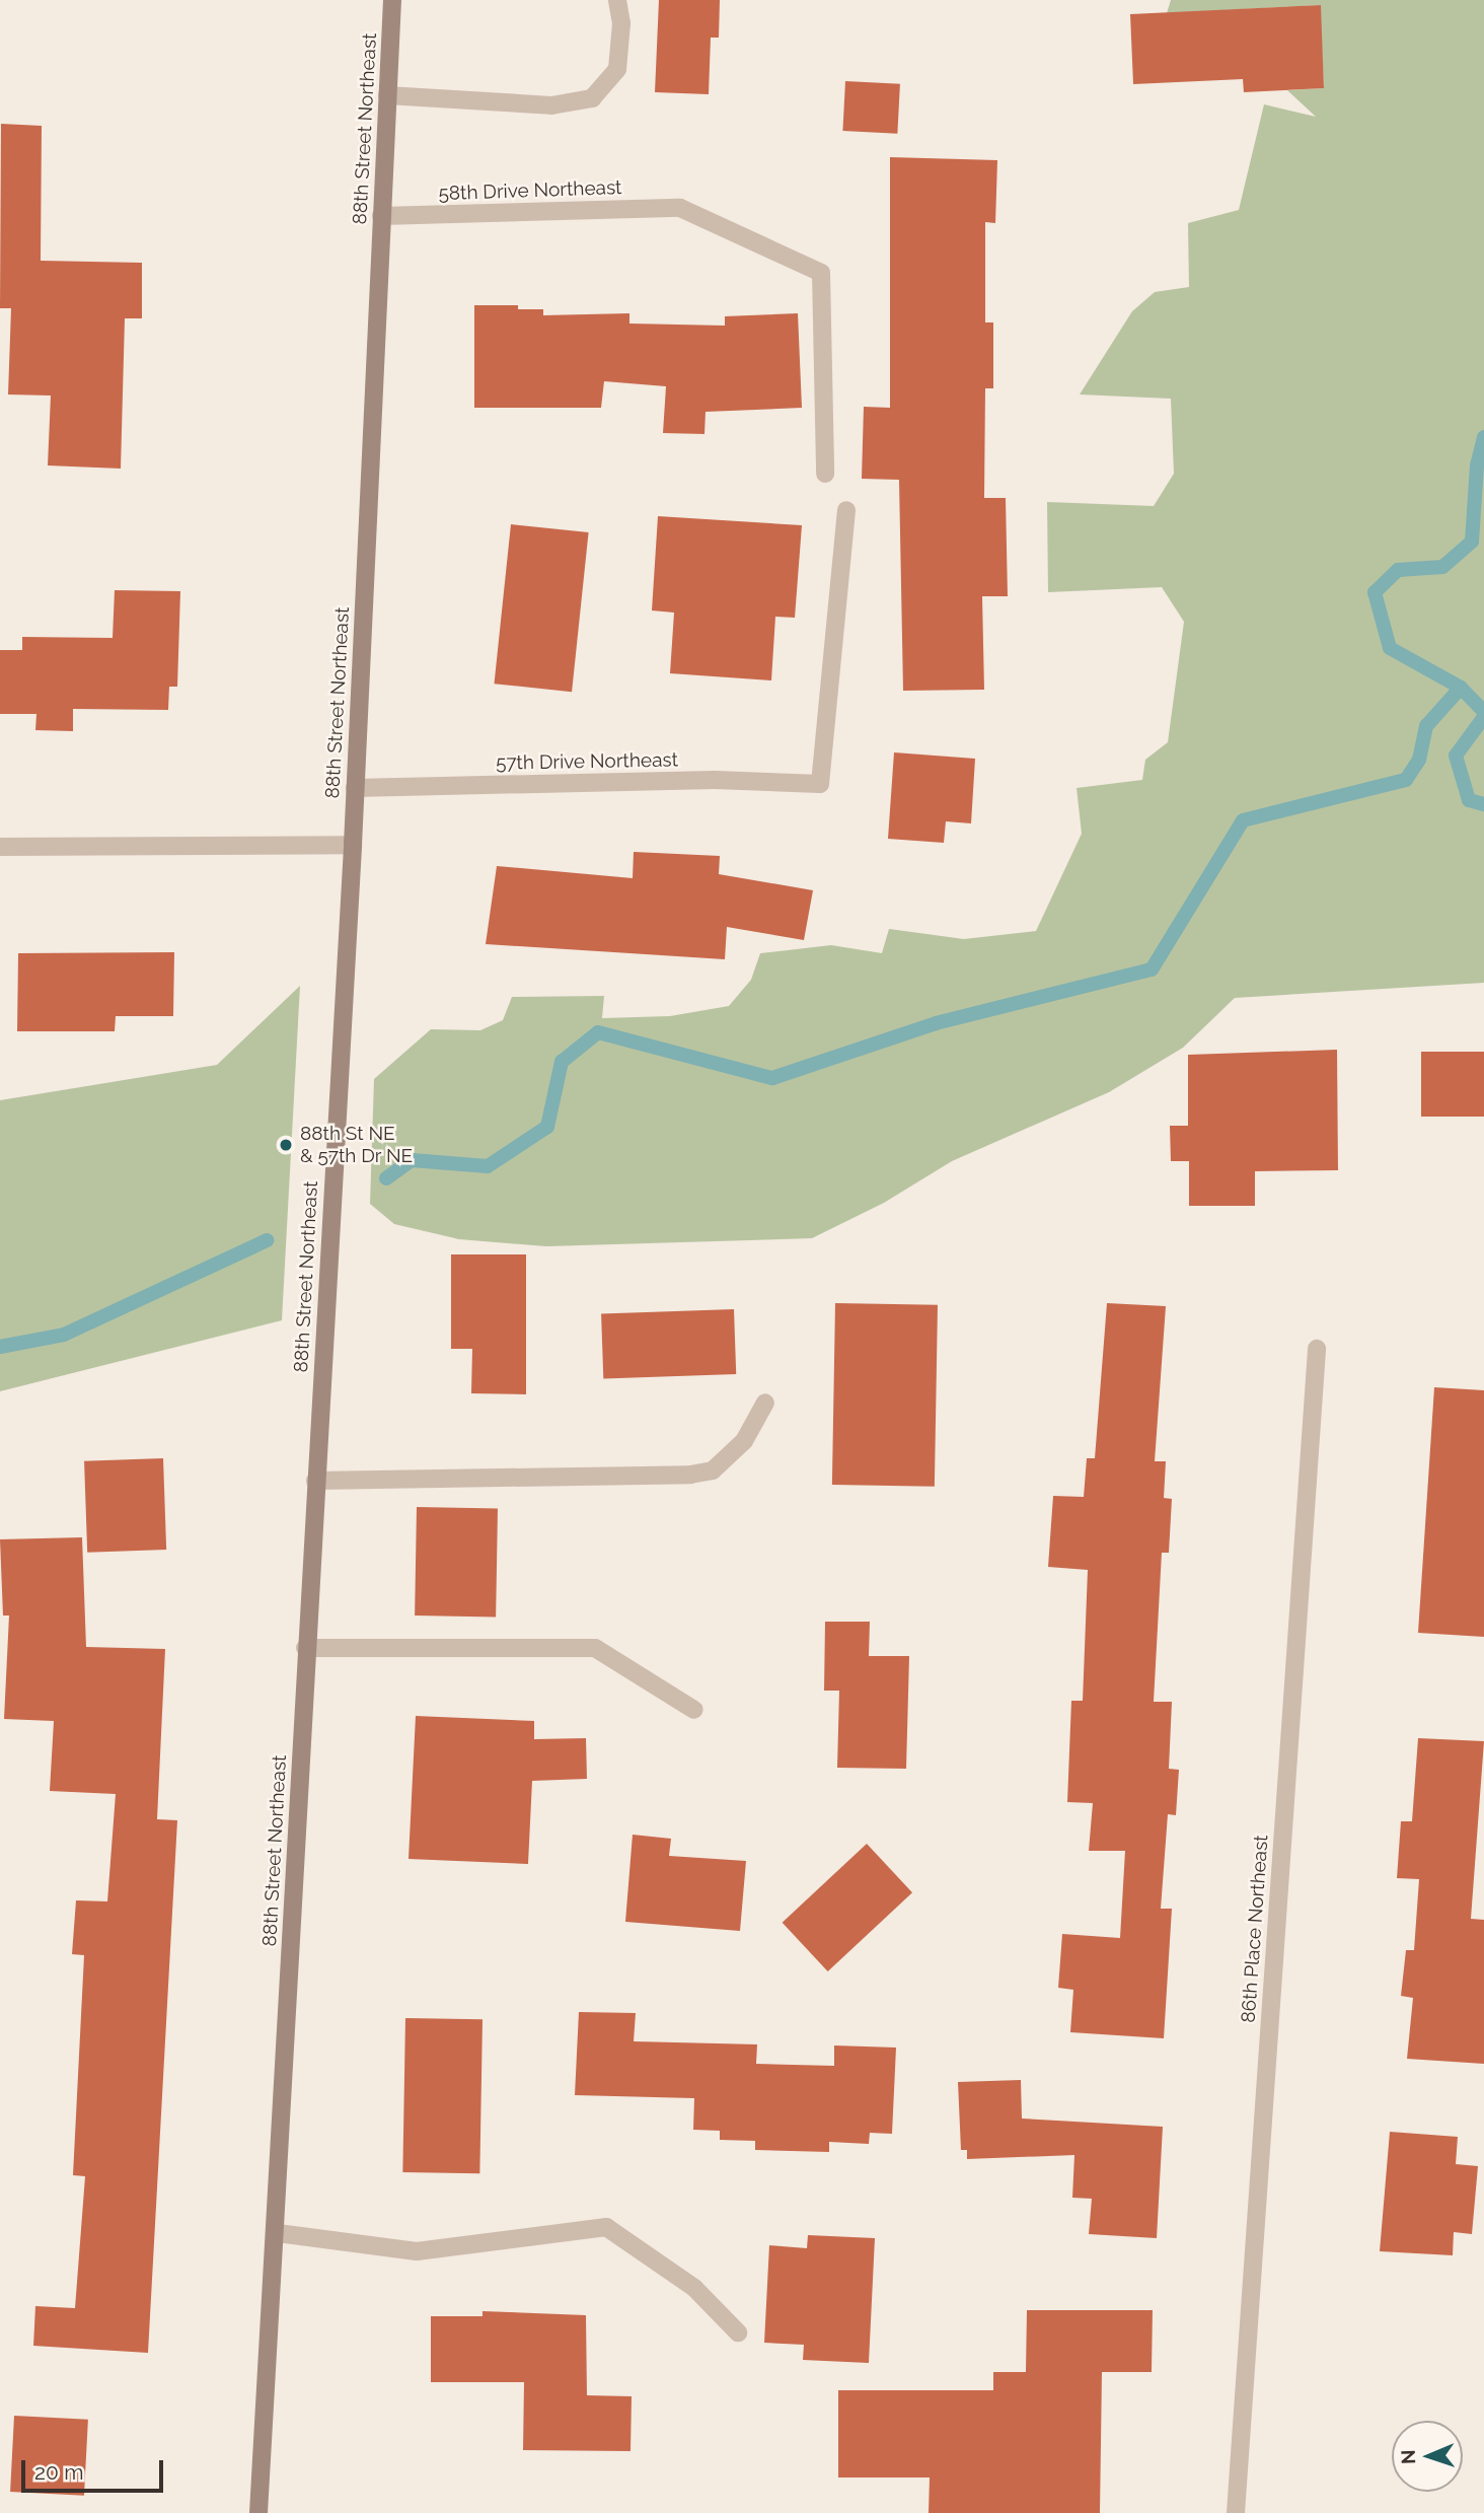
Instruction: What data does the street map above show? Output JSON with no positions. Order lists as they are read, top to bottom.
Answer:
{
  "streets": {
    "main road": ["88th Street Northeast"],
    "street": ["58th Drive Northeast", "57th Drive Northeast", "86th Place Northeast"]
  },
  "crossings": [
    ["88th Street Northeast", "58th Drive Northeast"],
    ["88th Street Northeast", "57th Drive Northeast"]
  ],
  "places": ["88th St NE & 57th Dr NE"],
  "scale_bar": "20 m",
  "north": "left"
}
